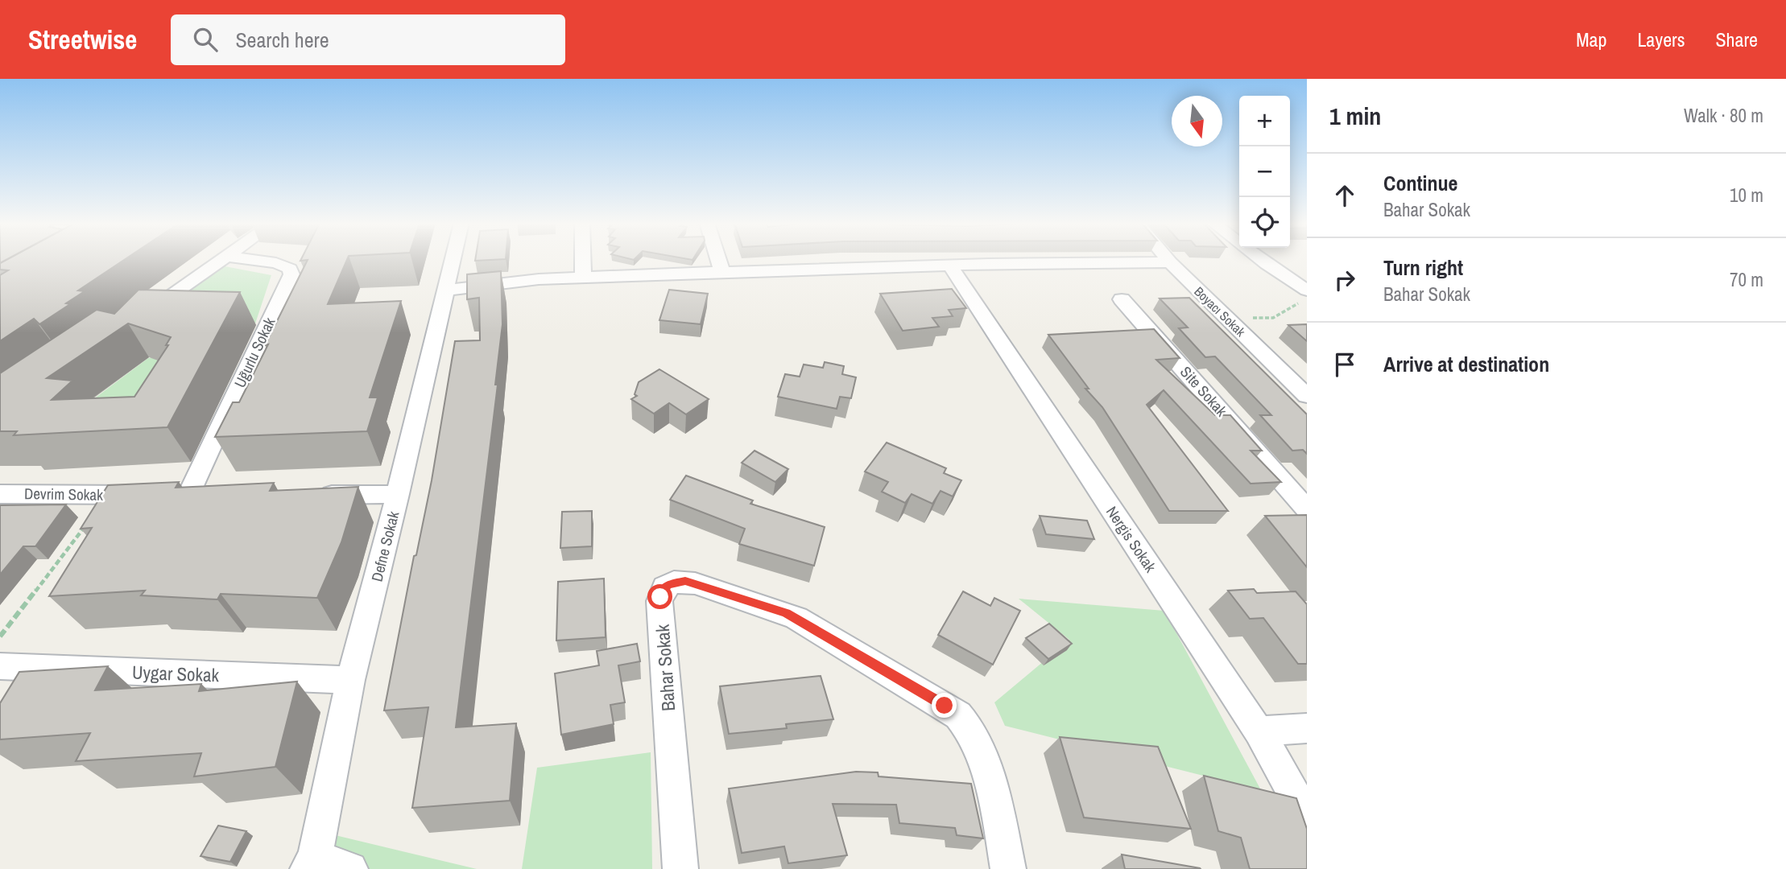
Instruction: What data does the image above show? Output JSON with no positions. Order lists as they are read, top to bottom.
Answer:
{
  "streets": {
    "street": [
      "Boyacı Sokak",
      "Uğurlu Sokak",
      "Site Sokak",
      "Devrim Sokak",
      "Nergis Sokak",
      "Defne Sokak",
      "Bahar Sokak",
      "Uygar Sokak"
    ]
  },
  "crossings": [
    ["Uğurlu Sokak", "Devrim Sokak"],
    ["Defne Sokak", "Uygar Sokak"]
  ],
  "north": "bottom",
  "page": {
    "header": "Streetwise",
    "search": "Search here",
    "nav": ["Map", "Layers", "Share"],
    "heading": ["1 min", "Walk · 80 m"],
    "map_buttons": ["+", "−"],
    "list": [
      ["Continue", "Bahar Sokak", "10 m"],
      ["Turn right", "Bahar Sokak", "70 m"],
      "Arrive at destination"
    ]
  }
}
